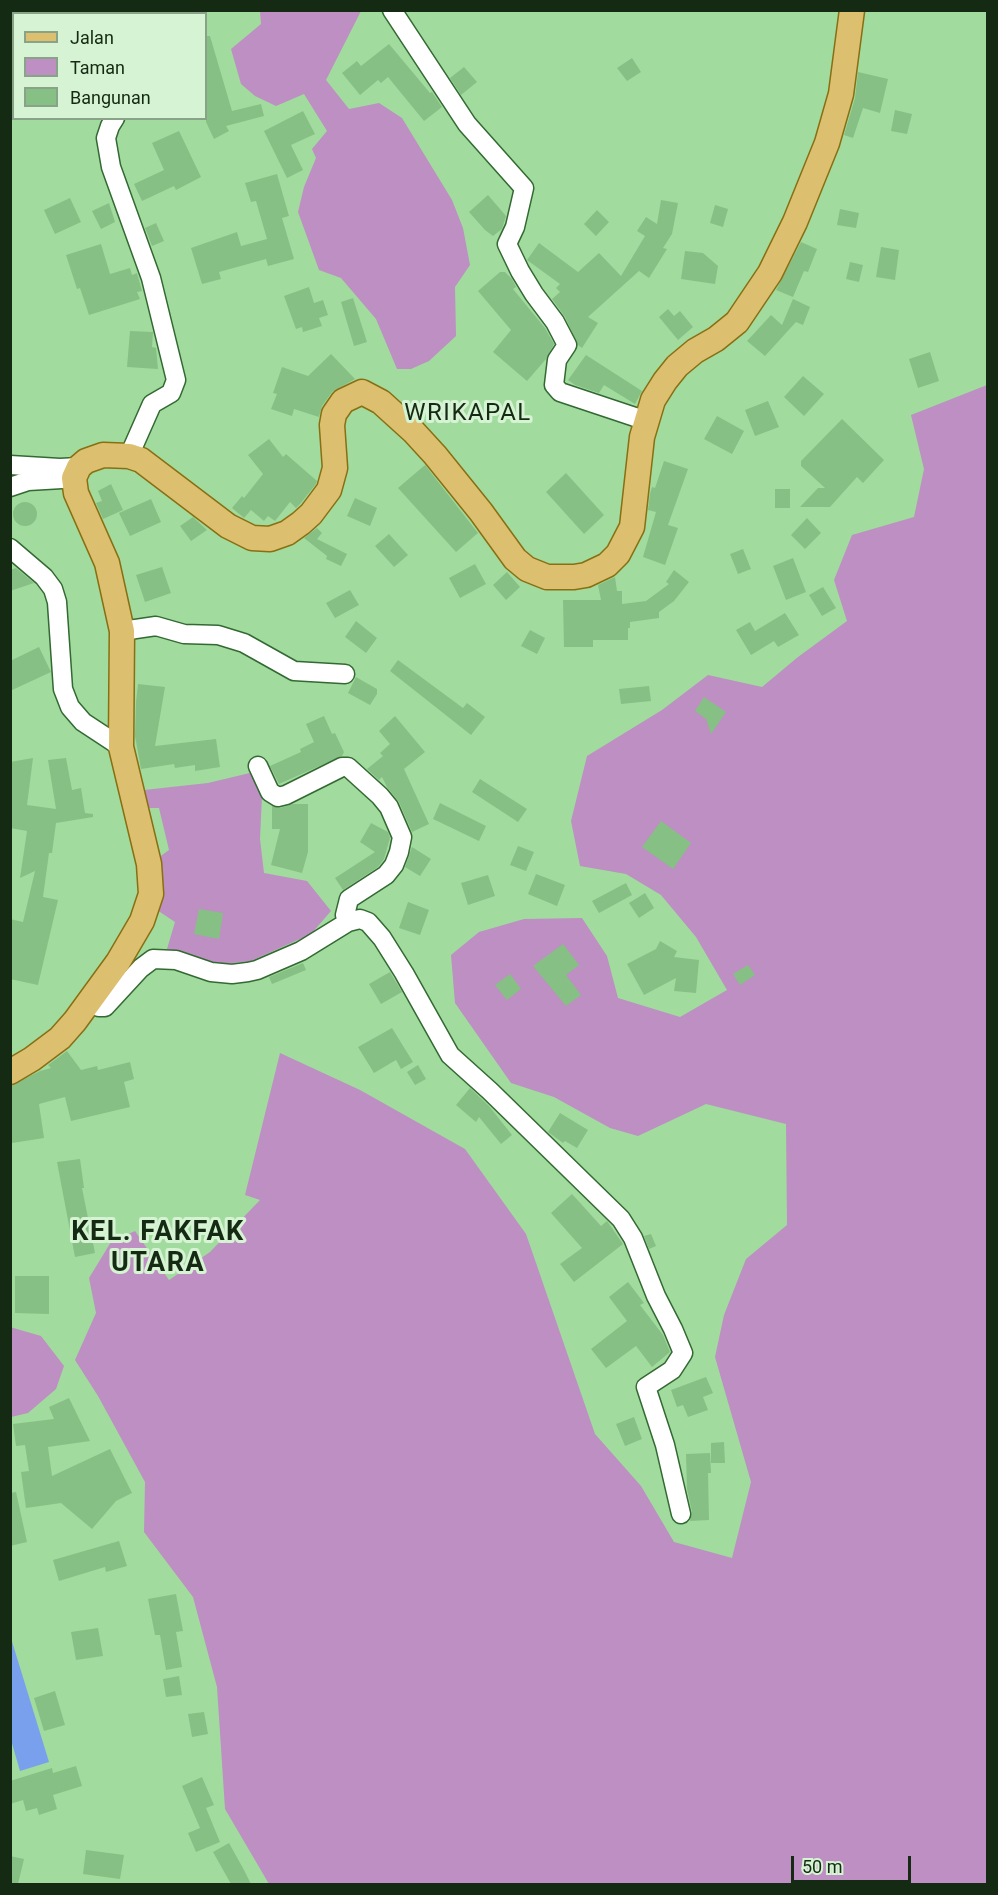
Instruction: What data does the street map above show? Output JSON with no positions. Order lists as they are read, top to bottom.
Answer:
{
  "districts": ["WRIKAPAL", "KEL. FAKFAK UTARA"],
  "legend": ["Jalan", "Taman", "Bangunan"],
  "scale_bar": "50 m"
}
